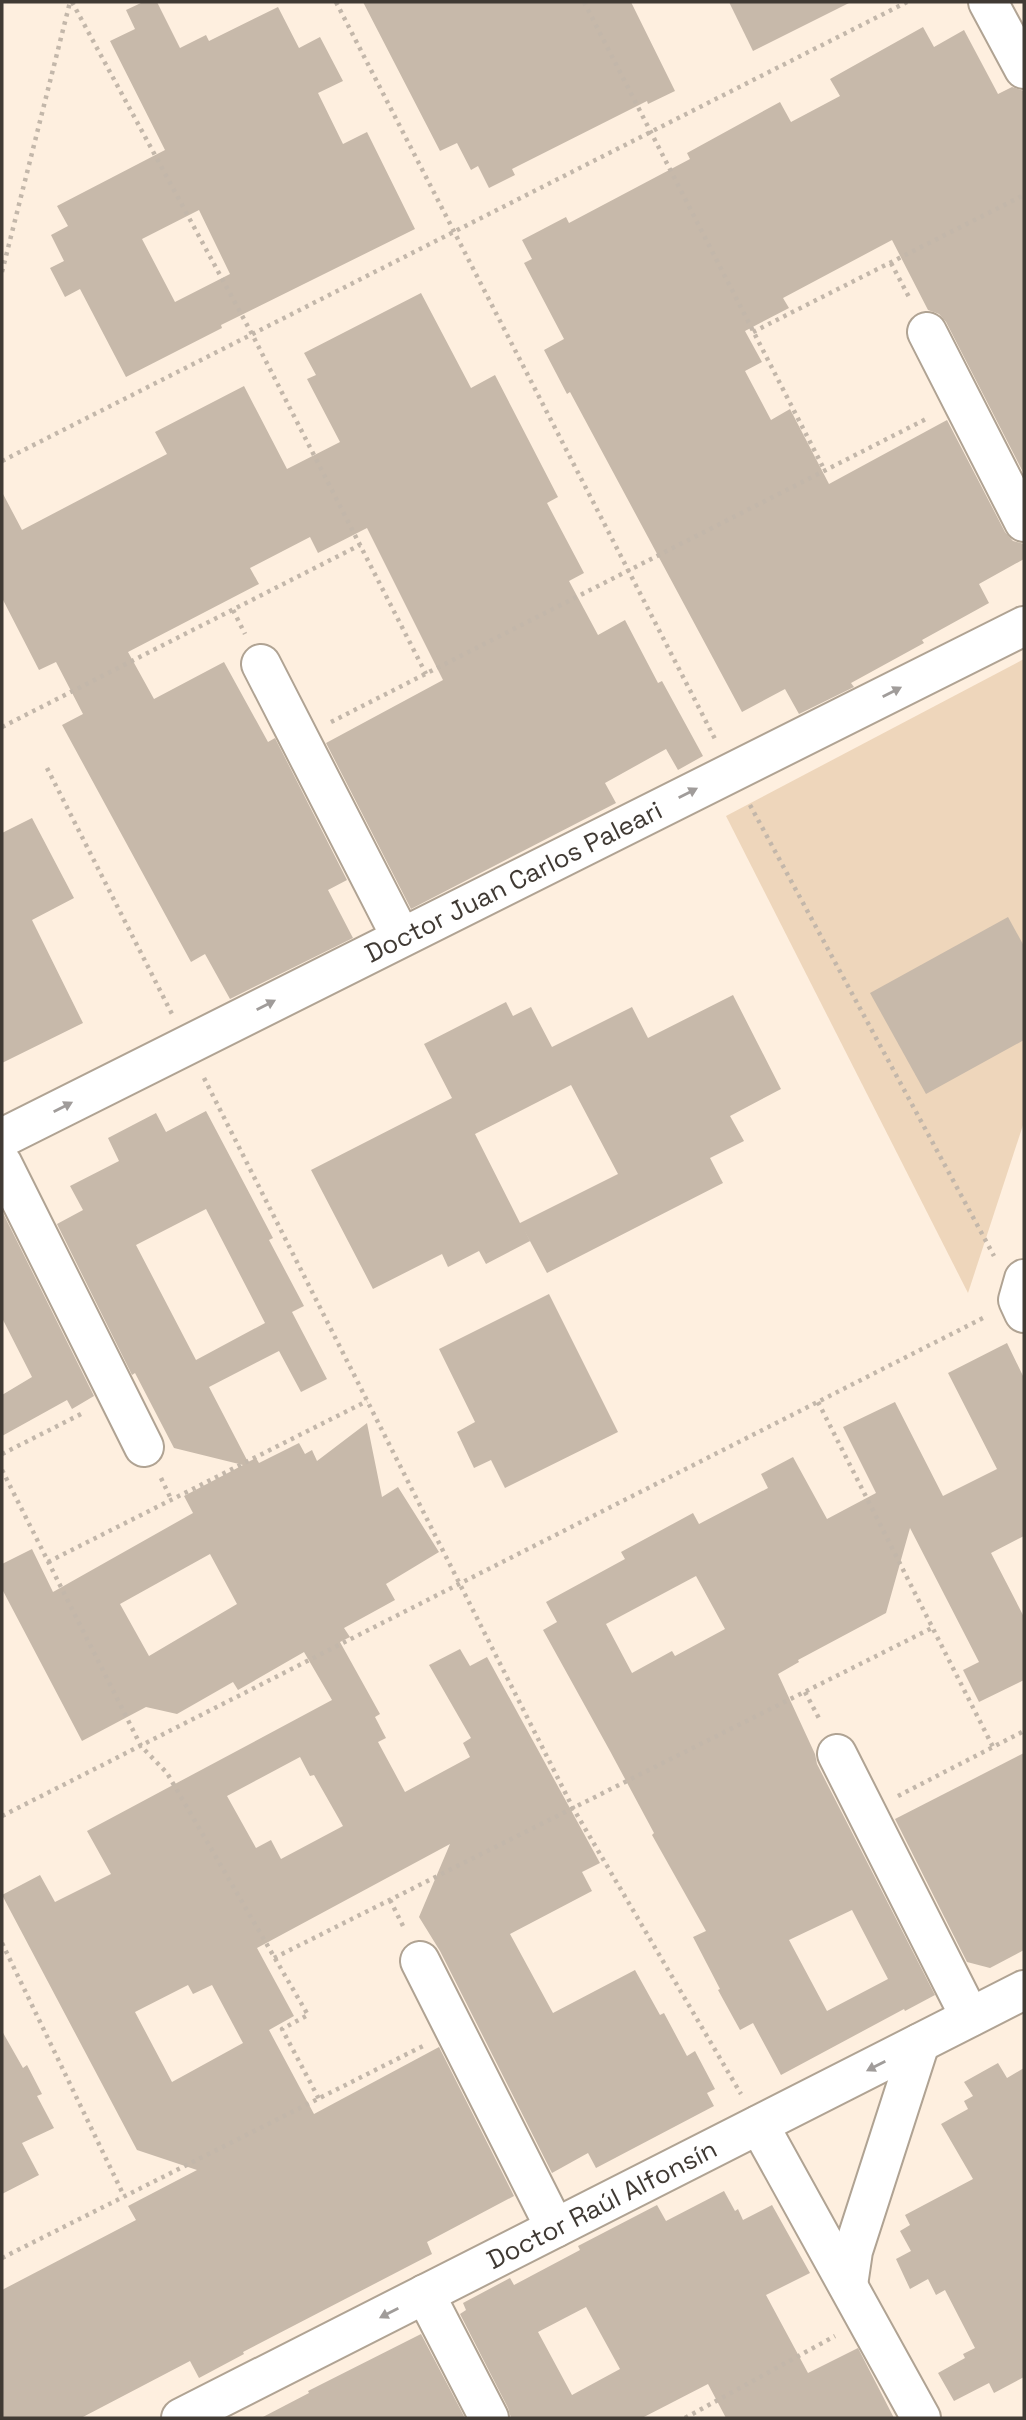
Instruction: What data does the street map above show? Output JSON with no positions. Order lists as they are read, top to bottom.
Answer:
{
  "streets": {
    "street": ["Doctor Juan Carlos Paleari", "Doctor Raúl Alfonsín"]
  },
  "one_way": ["Doctor Juan Carlos Paleari", "Doctor Raúl Alfonsín"]
}
